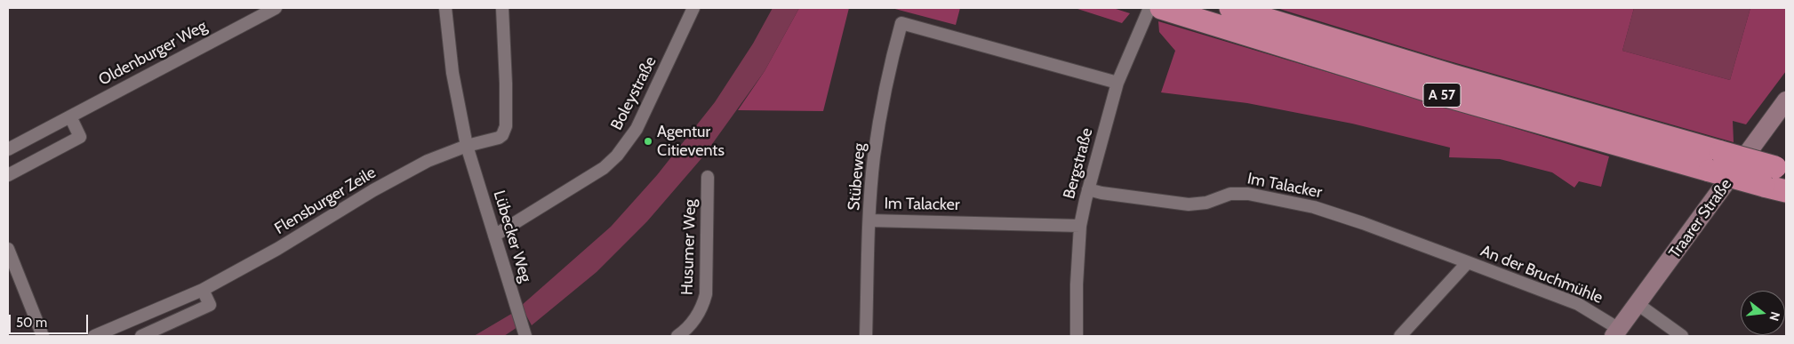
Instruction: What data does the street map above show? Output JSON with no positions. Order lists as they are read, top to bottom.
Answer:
{
  "streets": {
    "highway": ["A 57"],
    "street": [
      "Oldenburger Weg",
      "Boleystraße",
      "Bergstraße",
      "Stübeweg",
      "Im Talacker",
      "Flensburger Zeile",
      "Traarer Straße",
      "Lübecker Weg",
      "Husumer Weg",
      "An der Bruchmühle"
    ]
  },
  "crossings": [
    ["Boleystraße", "Lübecker Weg"],
    ["Bergstraße", "Stübeweg"],
    ["Bergstraße", "Im Talacker"],
    ["Stübeweg", "Im Talacker"],
    ["Im Talacker", "An der Bruchmühle"],
    ["Flensburger Zeile", "Lübecker Weg"],
    ["Traarer Straße", "An der Bruchmühle"]
  ],
  "places": ["Agentur Citievents"],
  "scale_bar": "50 m",
  "north": "right"
}
